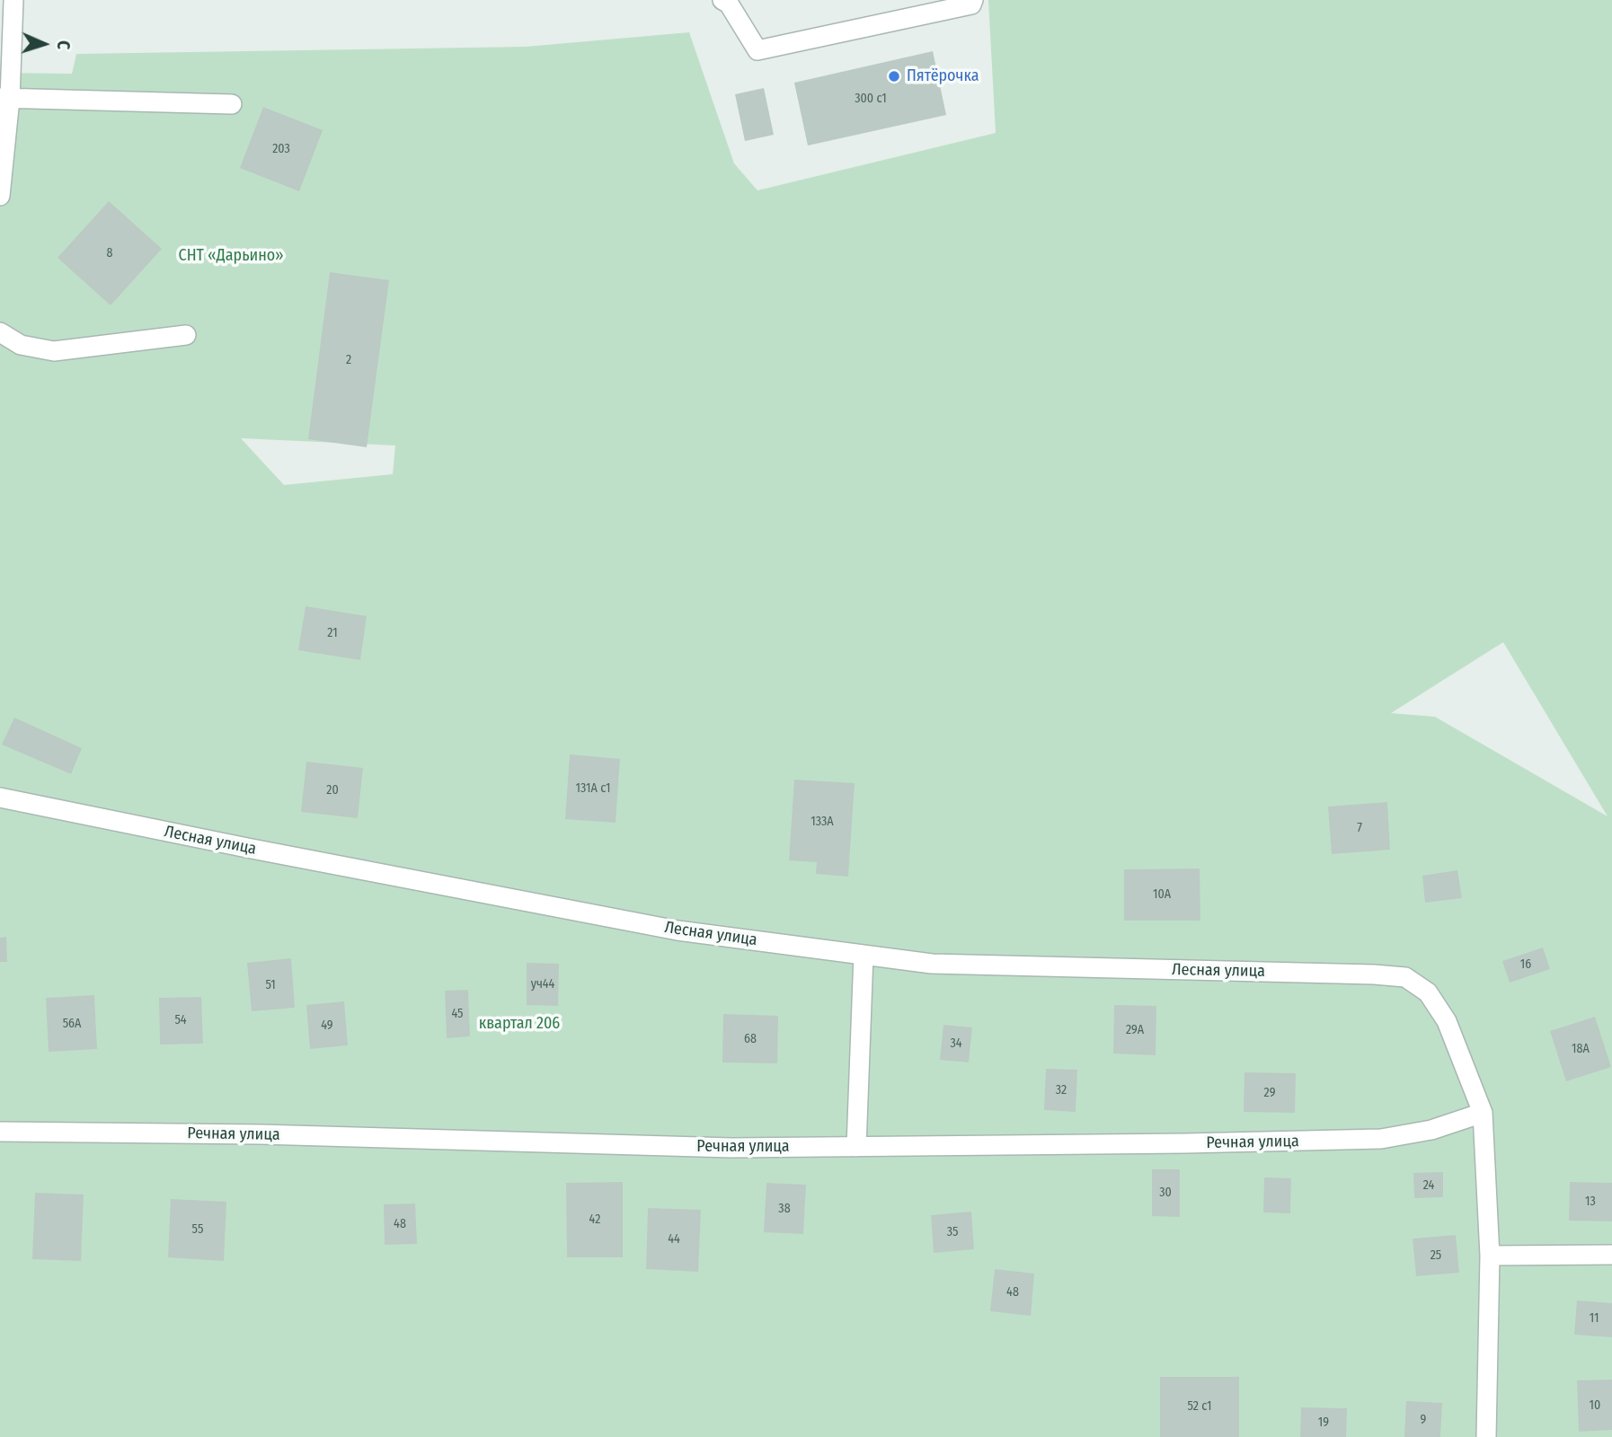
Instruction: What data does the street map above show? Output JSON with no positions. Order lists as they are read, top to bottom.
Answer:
{
  "streets": {
    "street": ["Лесная улица", "Речная улица"]
  },
  "crossings": [
    ["Лесная улица", "Речная улица"]
  ],
  "parks": ["СНТ «Дарьино»", "квартал 206"],
  "places": ["Пятёрочка"],
  "house_numbers": [
    "300 с1",
    "203",
    "8",
    "2",
    "21",
    "131А с1",
    "20",
    "133А",
    "7",
    "10А",
    "16",
    "уч44",
    "51",
    "45",
    "54",
    "56А",
    "49",
    "29А",
    "68",
    "34",
    "18А",
    "32",
    "29",
    "24",
    "30",
    "13",
    "38",
    "42",
    "48",
    "55",
    "35",
    "44",
    "25",
    "48",
    "11",
    "10",
    "52 с1",
    "9",
    "19"
  ],
  "north": "right"
}
